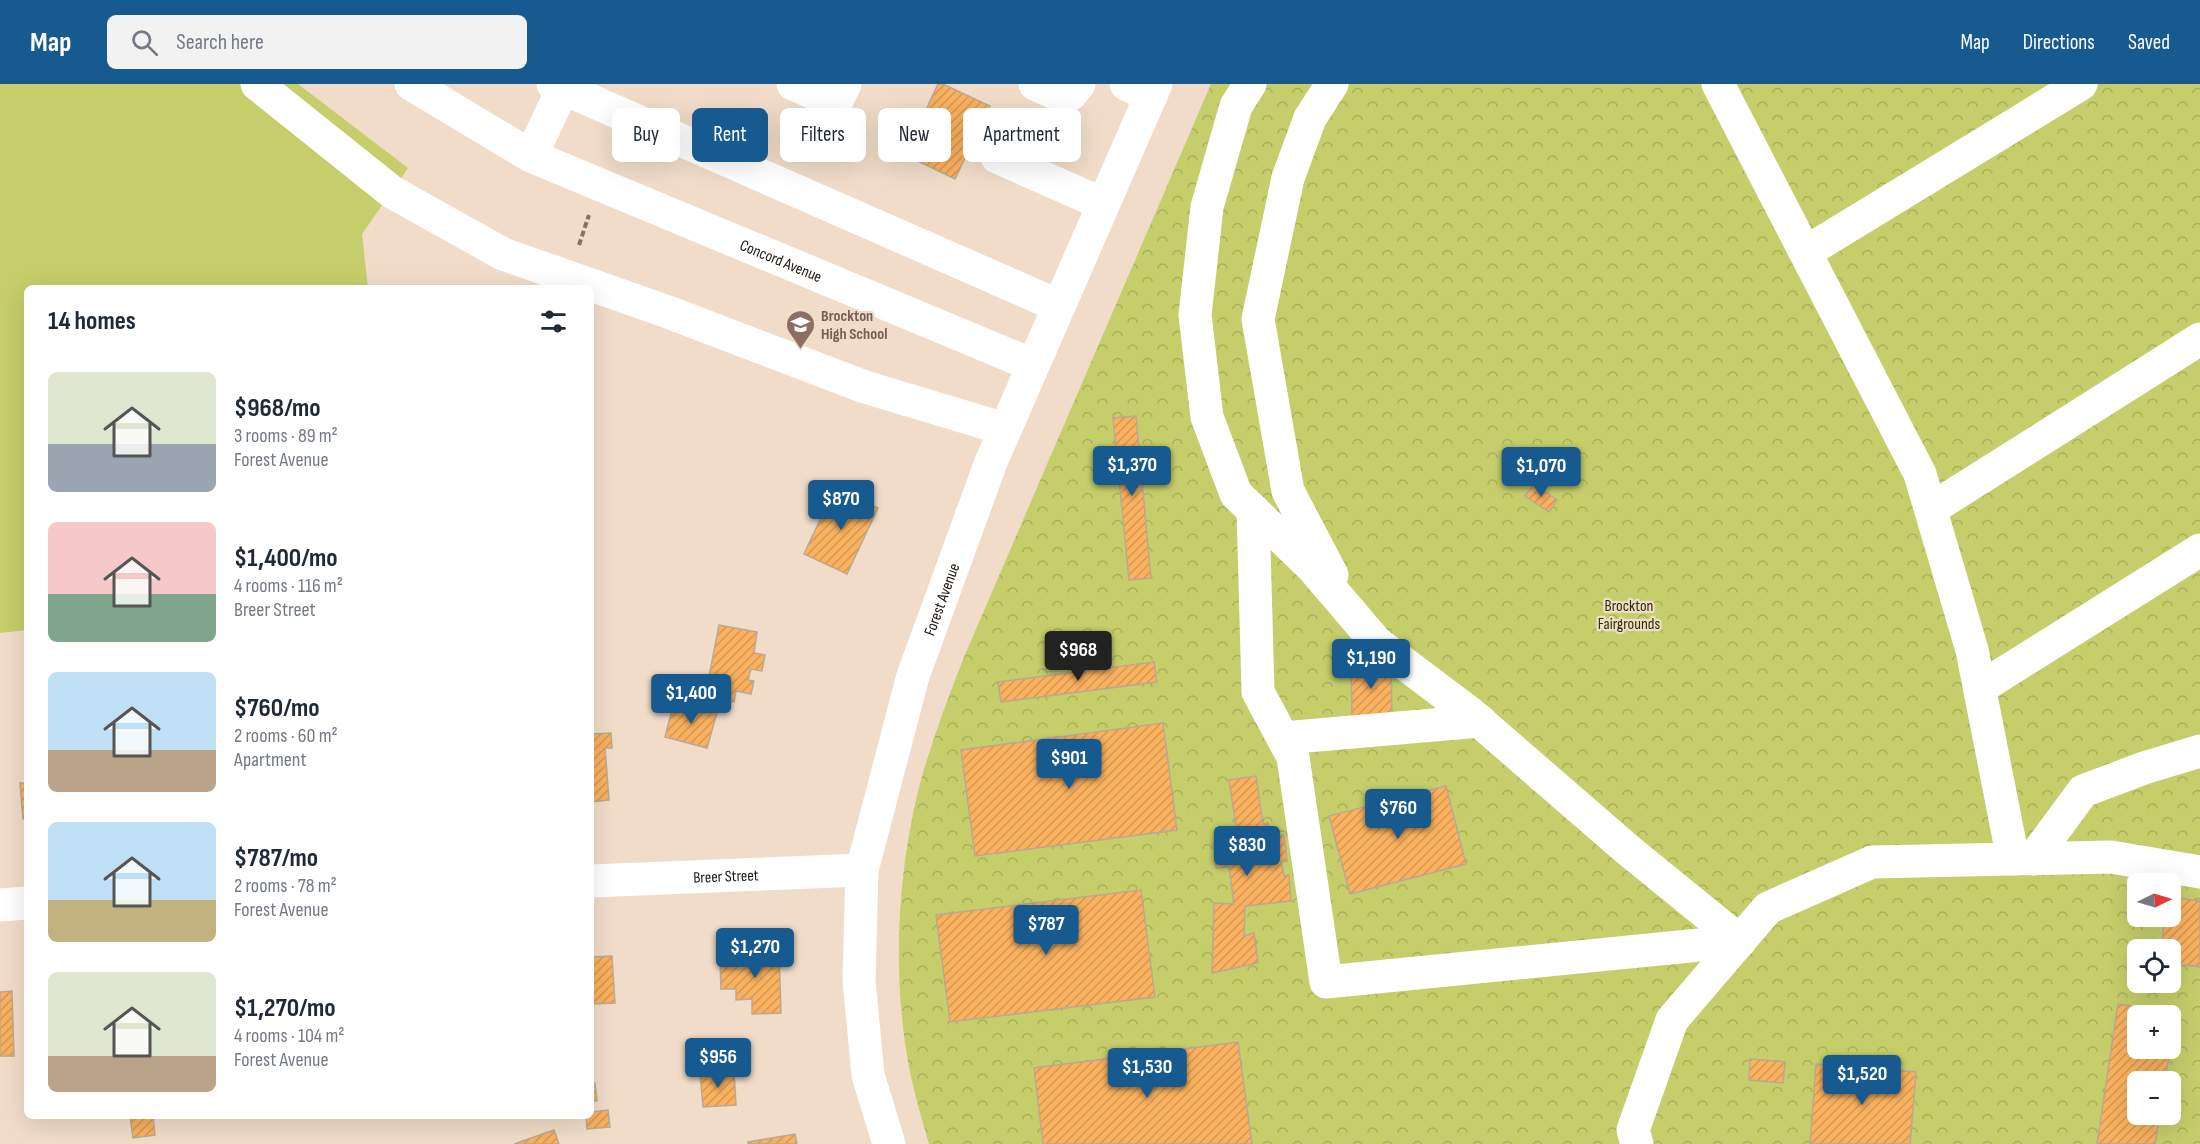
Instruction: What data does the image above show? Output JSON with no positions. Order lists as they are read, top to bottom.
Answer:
{
  "streets": {
    "street": ["Concord Avenue", "Forest Avenue", "Breer Street"]
  },
  "crossings": [
    ["Concord Avenue", "Forest Avenue"],
    ["Forest Avenue", "Breer Street"]
  ],
  "parks": ["Brockton Fairgrounds"],
  "places": {
    "school or university": ["Brockton High School"]
  },
  "north": "right",
  "page": {
    "header": "Map",
    "search": "Search here",
    "nav": ["Map", "Directions", "Saved"],
    "chip": [
      "Buy",
      "Rent",
      "Filters",
      "New",
      "Apartment"
    ],
    "heading": "14 homes",
    "list": [
      {
        "name": "$968/mo",
        "note": "3 rooms · 89 m² · Forest Avenue"
      },
      {
        "name": "$1,400/mo",
        "note": "4 rooms · 116 m² · Breer Street"
      },
      {
        "name": "$760/mo",
        "note": "2 rooms · 60 m² · Apartment"
      },
      {
        "name": "$787/mo",
        "note": "2 rooms · 78 m² · Forest Avenue"
      },
      {
        "name": "$1,270/mo",
        "note": "4 rooms · 104 m² · Forest Avenue"
      }
    ],
    "price": [
      "$1,370",
      "$1,070",
      "$870",
      "$968",
      "$1,190",
      "$1,400",
      "$901",
      "$760",
      "$830",
      "$787",
      "$1,270",
      "$956",
      "$1,530",
      "$1,520"
    ],
    "map_buttons": ["+", "−"]
  }
}
